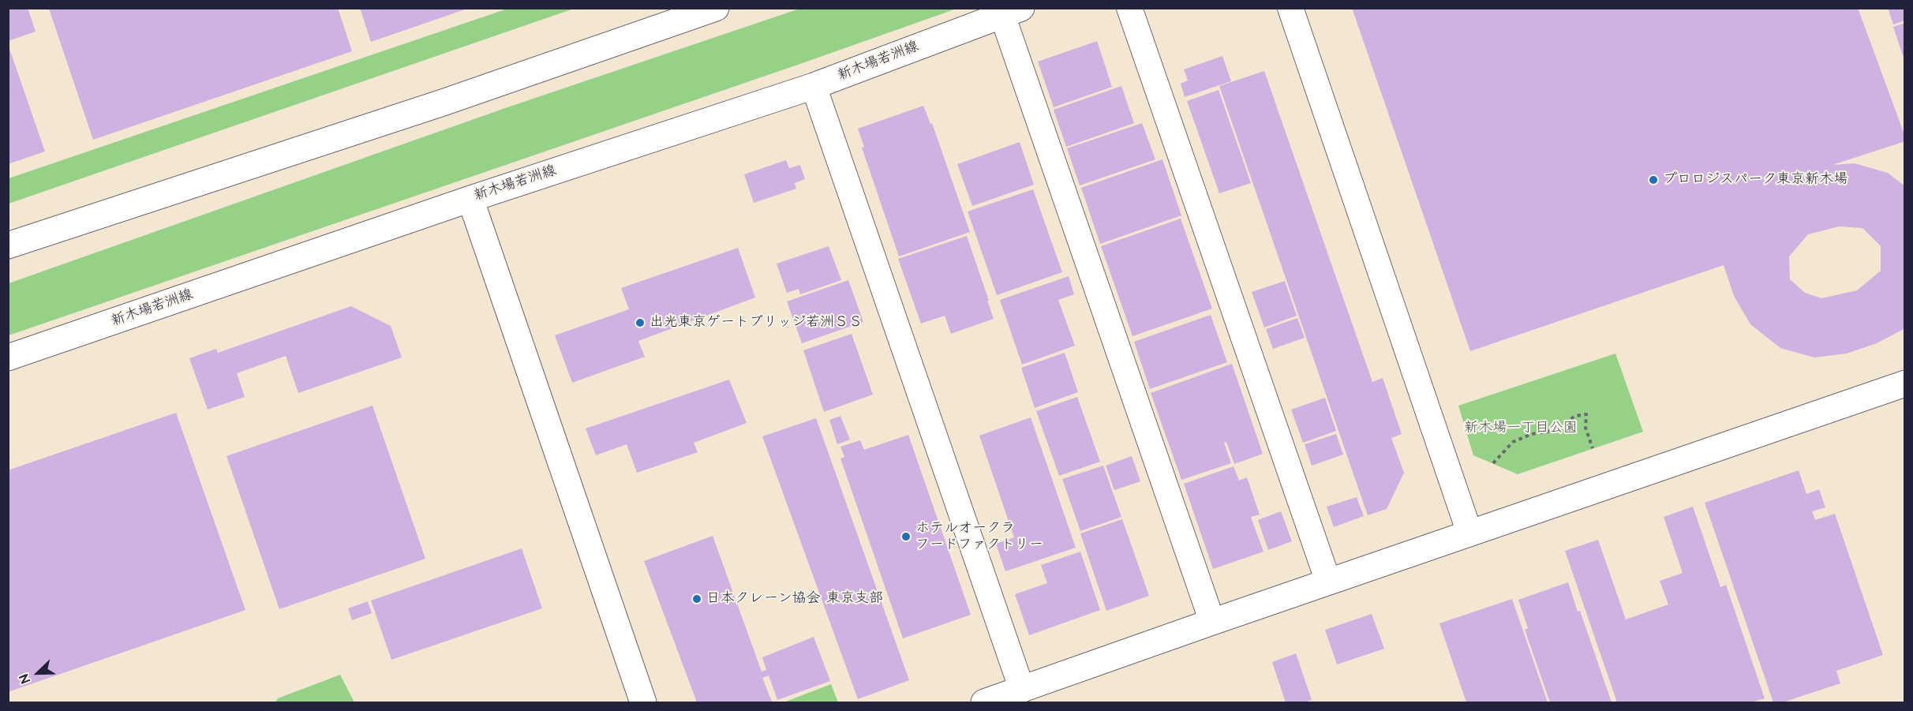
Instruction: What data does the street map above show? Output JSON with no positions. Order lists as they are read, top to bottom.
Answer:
{
  "streets": {
    "street": ["新木場若洲線"]
  },
  "parks": ["新木場一丁目公園"],
  "places": [
    "プロロジスパーク東京新木場",
    "出光東京ゲートブリッジ若洲ＳＳ",
    "ホテルオークラ フードファクトリー",
    "日本クレーン協会 東京支部"
  ],
  "north": "bottom left"
}
